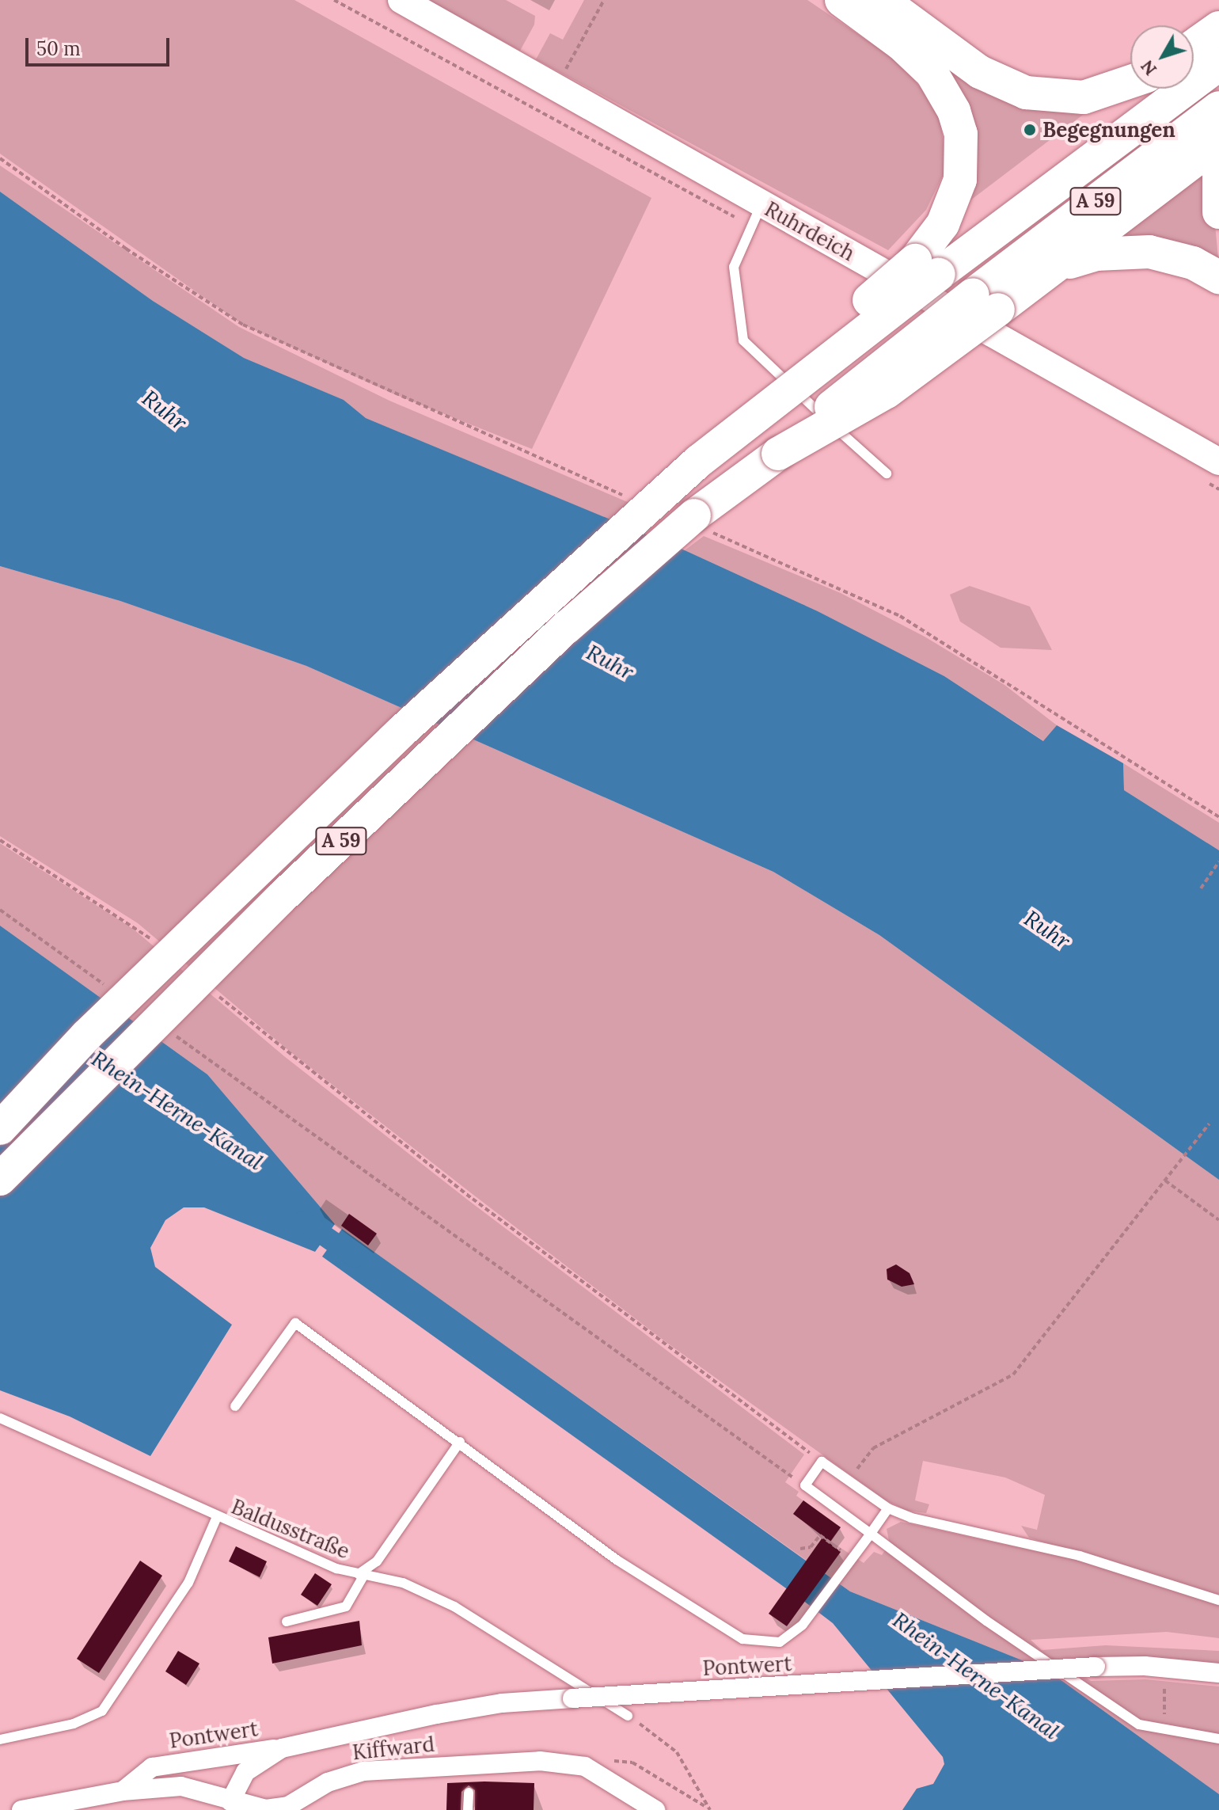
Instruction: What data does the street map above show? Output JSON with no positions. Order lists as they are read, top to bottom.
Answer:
{
  "streets": {
    "highway": ["A 59"],
    "main road": ["Ruhrdeich"],
    "street": ["Pontwert", "Kiffward"],
    "lane": ["Baldusstraße"]
  },
  "crossings": [
    ["Pontwert", "Kiffward"]
  ],
  "water": ["Ruhr", "Rhein-Herne-Kanal"],
  "places": ["Begegnungen"],
  "scale_bar": "50 m",
  "north": "bottom left"
}
